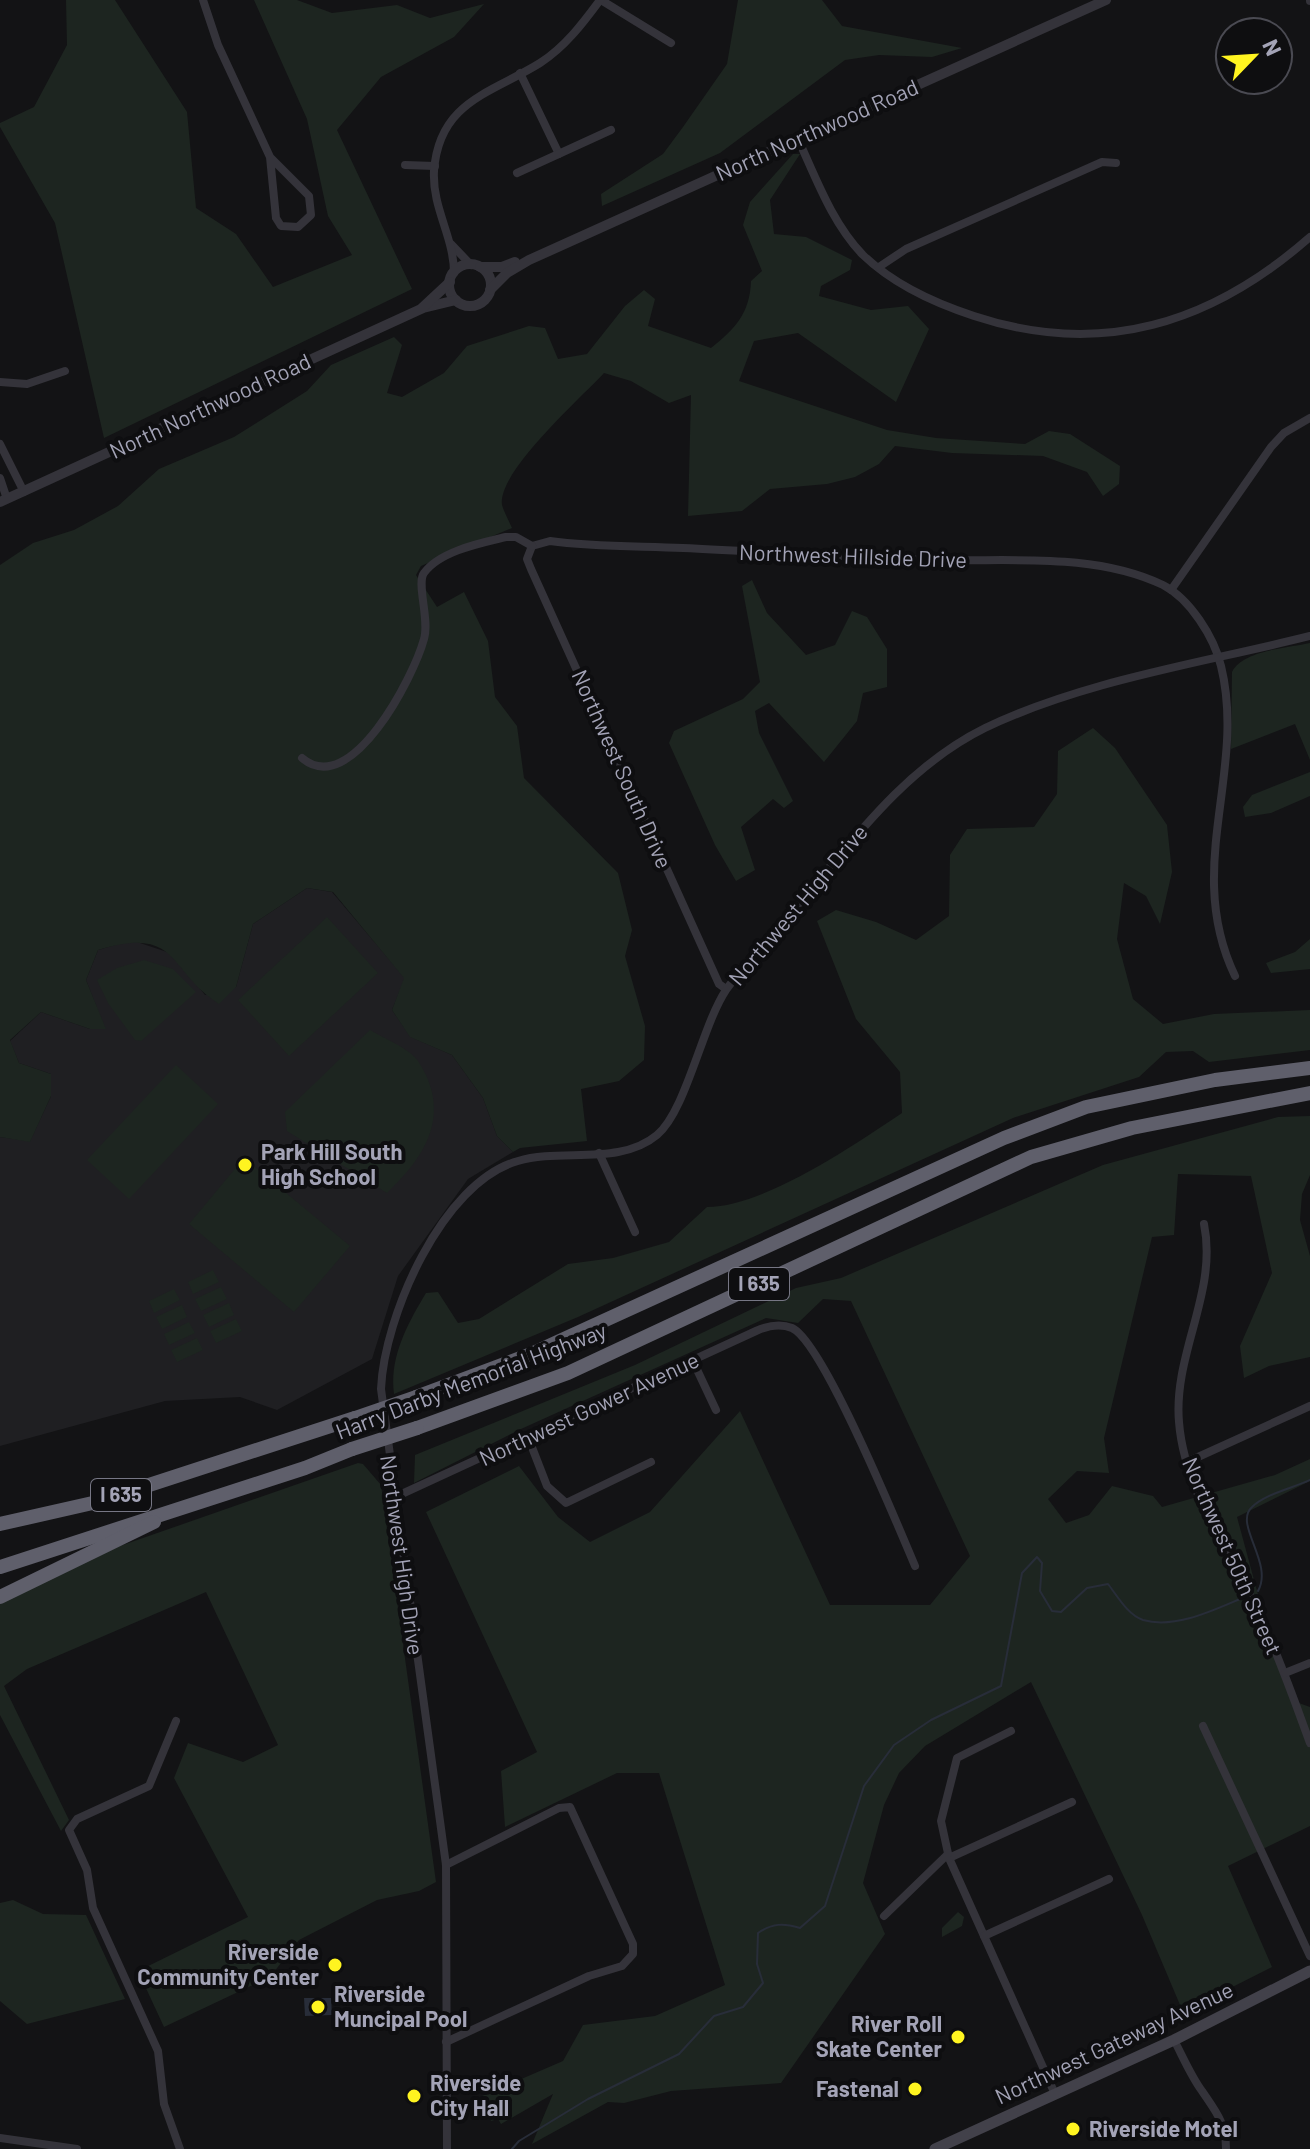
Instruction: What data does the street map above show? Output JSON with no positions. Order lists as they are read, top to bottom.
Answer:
{
  "streets": {
    "highway": ["I 635", "Harry Darby Memorial Highway"],
    "main road": ["Northwest Gateway Avenue"],
    "street": [
      "North Northwood Road",
      "Northwest Hillside Drive",
      "Northwest South Drive",
      "Northwest High Drive",
      "Northwest Gower Avenue",
      "Northwest 50th Street"
    ]
  },
  "crossings": [
    ["Northwest Hillside Drive", "Northwest South Drive"],
    ["Northwest South Drive", "Northwest High Drive"],
    ["Northwest High Drive", "Northwest Gower Avenue"]
  ],
  "places": [
    "Park Hill South High School",
    "Riverside Community Center",
    "Riverside Muncipal Pool",
    "River Roll Skate Center",
    "Fastenal",
    "Riverside City Hall",
    "Riverside Motel"
  ],
  "north": "top right"
}
